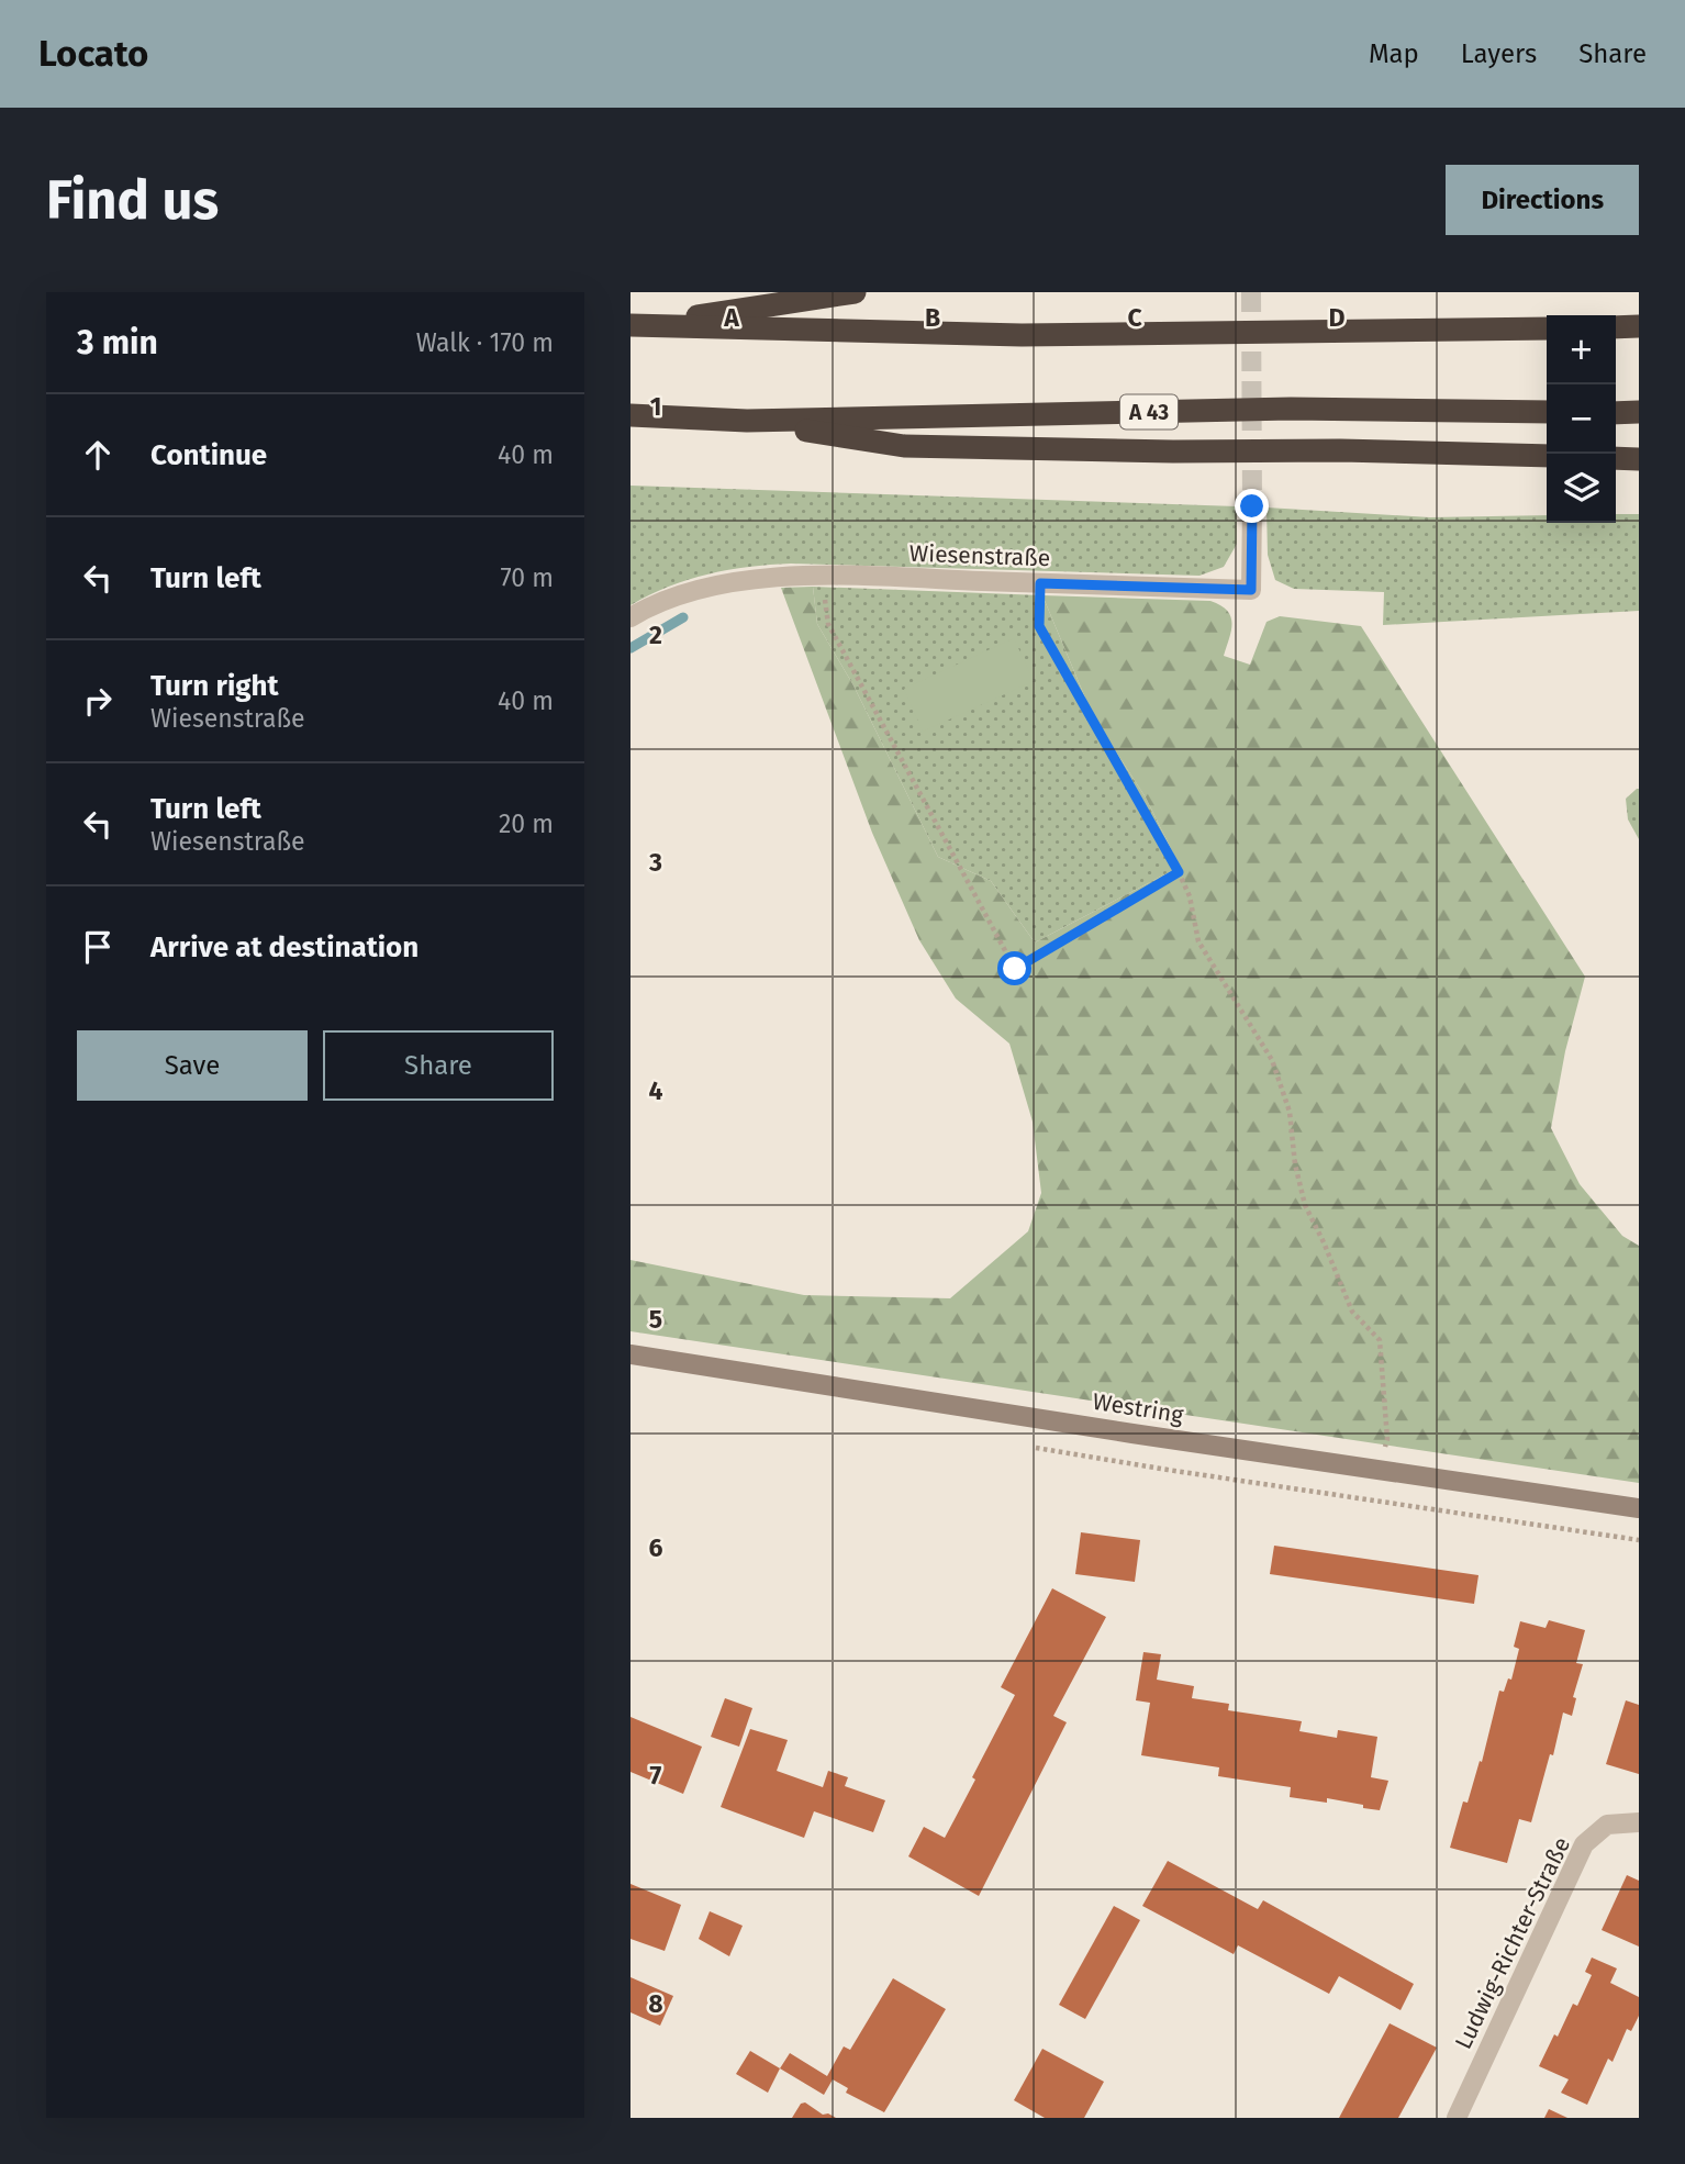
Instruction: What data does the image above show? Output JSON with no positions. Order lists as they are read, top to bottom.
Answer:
{
  "streets": {
    "highway": ["A 43"],
    "main road": ["Westring"],
    "street": ["Wiesenstraße", "Ludwig-Richter-Straße"]
  },
  "page": {
    "header": "Locato",
    "nav": ["Map", "Layers", "Share"],
    "buttons": [
      "Directions",
      ["Save", "Share"]
    ],
    "title": "Find us",
    "heading": ["3 min", "Walk · 170 m"],
    "map_buttons": ["+", "−"],
    "list": [
      ["Continue", "40 m"],
      ["Turn left", "70 m"],
      ["Turn right", "Wiesenstraße", "40 m"],
      ["Turn left", "Wiesenstraße", "20 m"],
      "Arrive at destination"
    ]
  },
  "grid": {
    "columns": [
      "A",
      "B",
      "C",
      "D"
    ],
    "rows": [
      "1",
      "2",
      "3",
      "4",
      "5",
      "6",
      "7",
      "8"
    ]
  }
}
